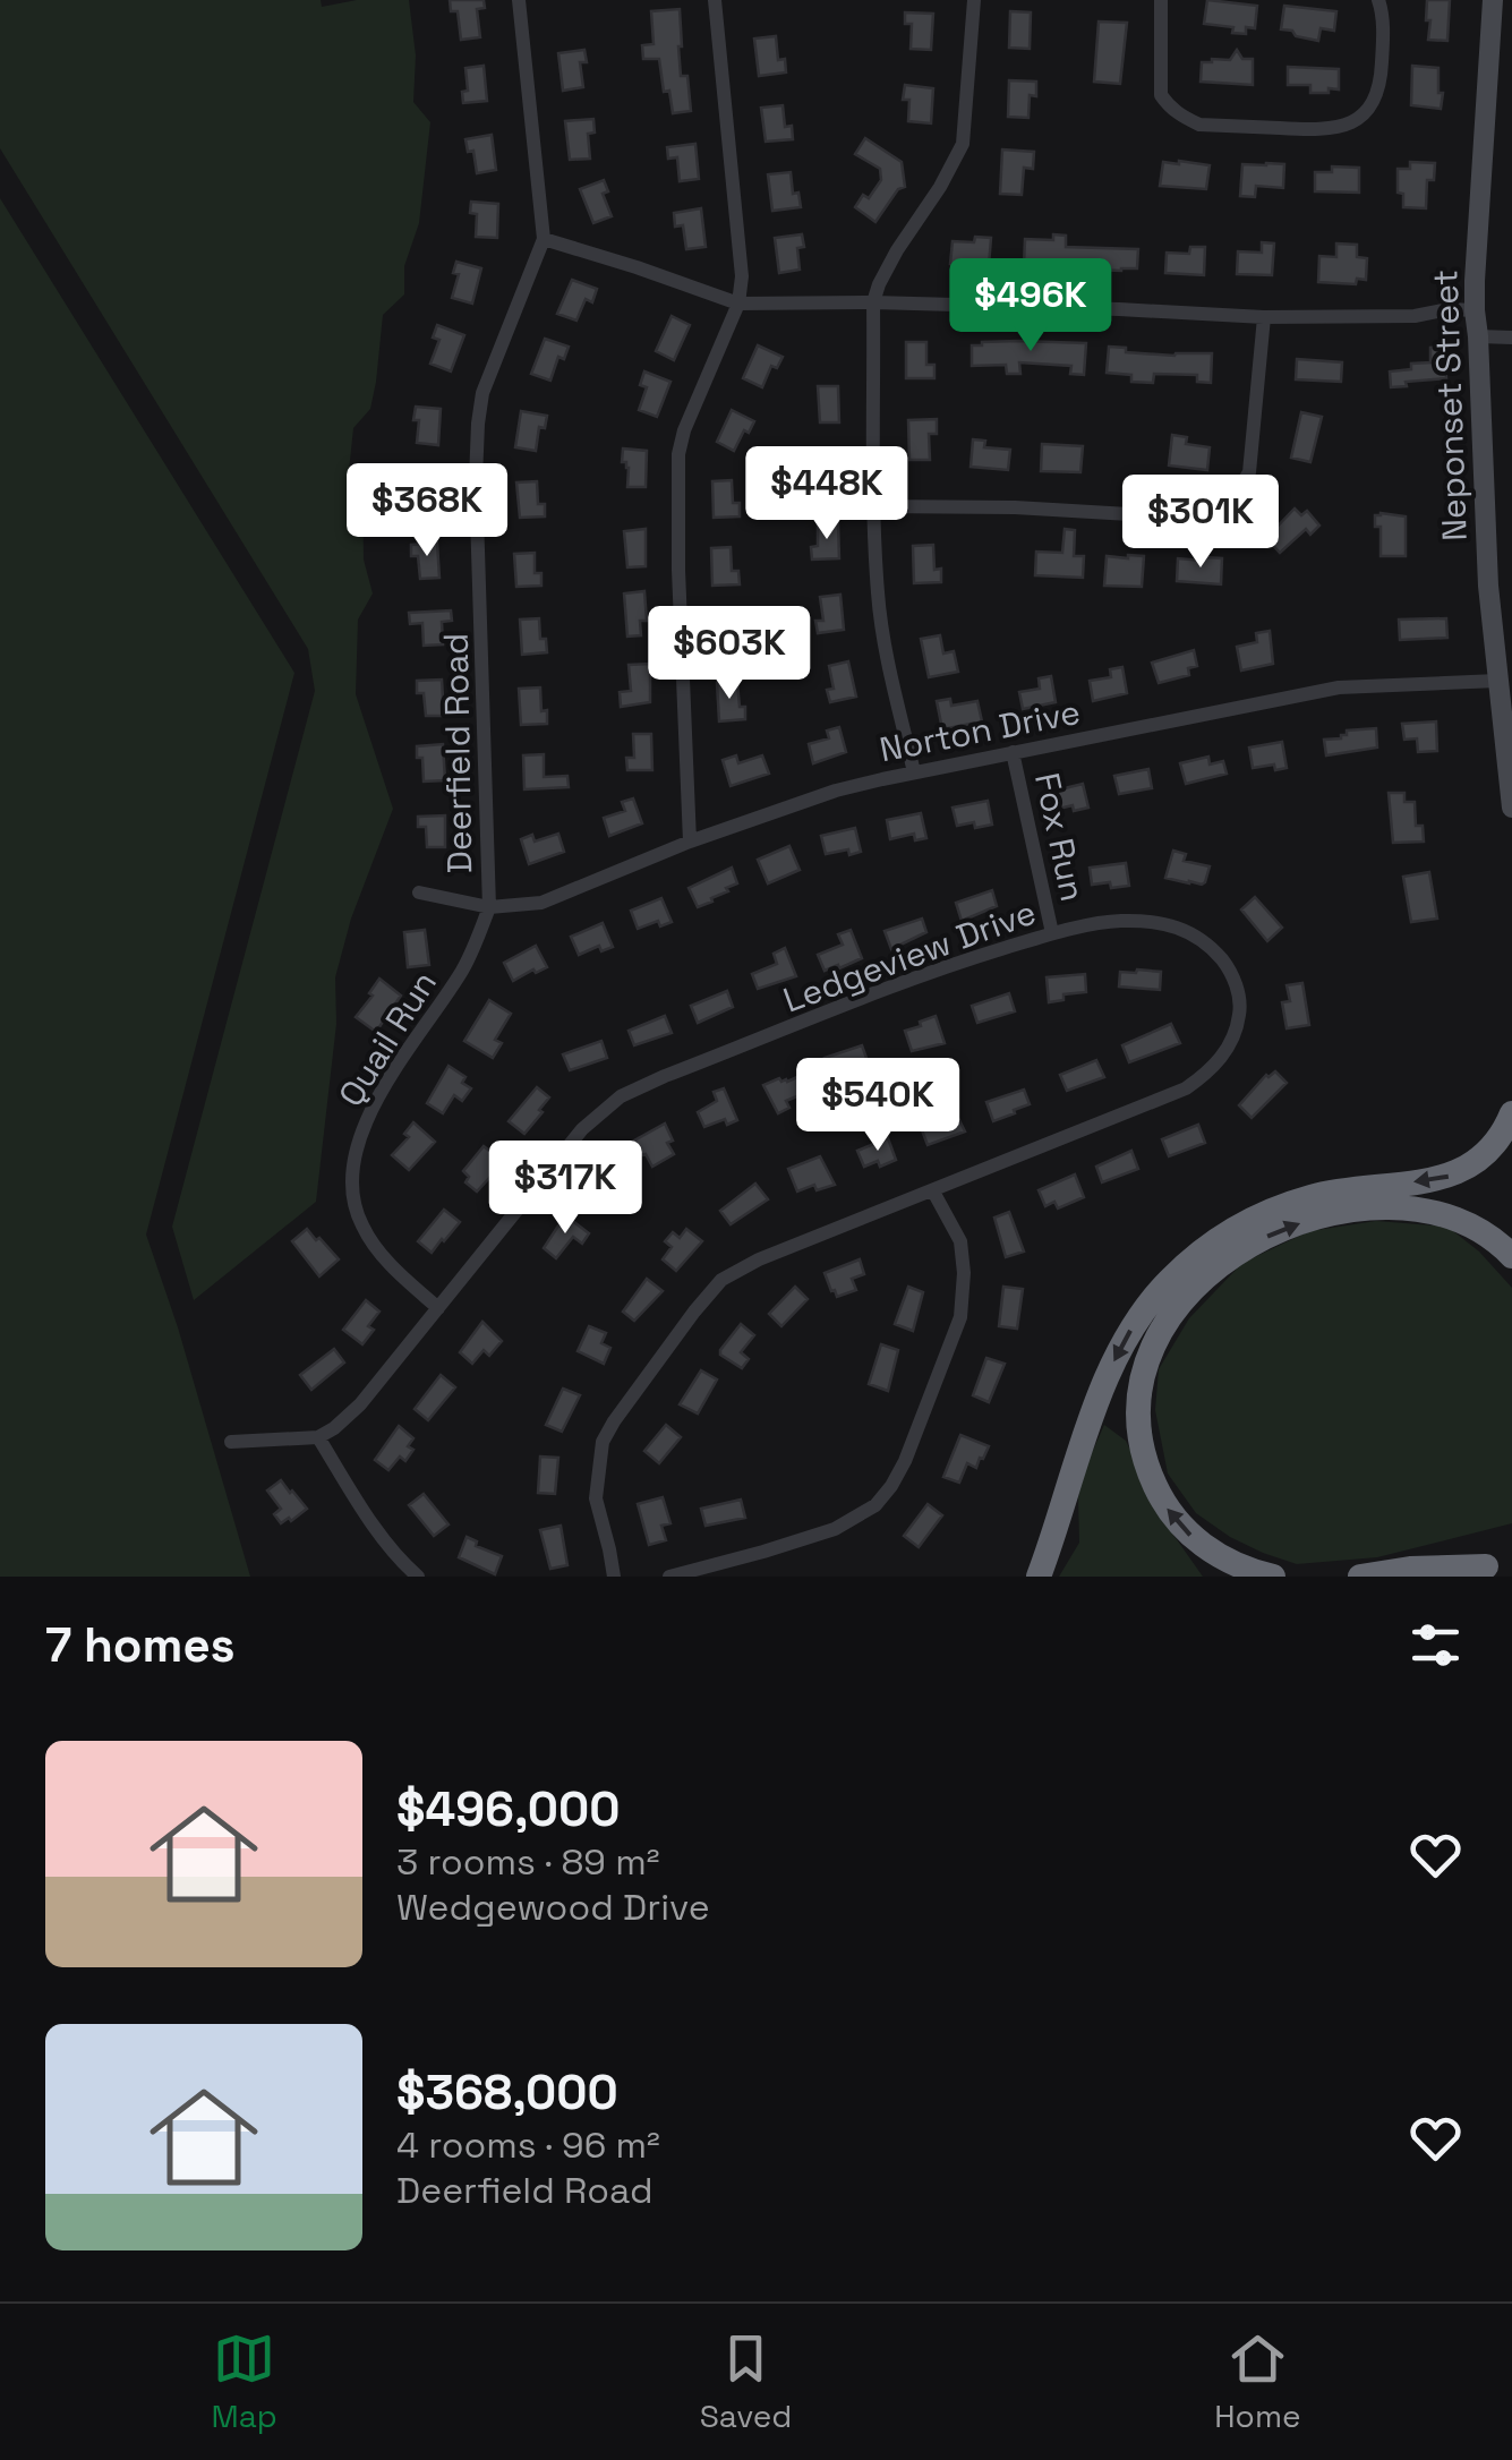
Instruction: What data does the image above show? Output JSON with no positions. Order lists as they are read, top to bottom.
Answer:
{
  "streets": {
    "main road": ["Neponset Street"],
    "street": [
      "Norton Drive",
      "Deerfield Road",
      "Fox Run",
      "Ledgeview Drive",
      "Quail Run"
    ]
  },
  "crossings": [
    ["Neponset Street", "Norton Drive"],
    ["Norton Drive", "Deerfield Road"],
    ["Norton Drive", "Fox Run"],
    ["Norton Drive", "Quail Run"],
    ["Deerfield Road", "Quail Run"],
    ["Fox Run", "Ledgeview Drive"],
    ["Ledgeview Drive", "Quail Run"]
  ],
  "page": {
    "price": [
      "$496K",
      "$448K",
      "$368K",
      "$301K",
      "$603K",
      "$540K",
      "$317K"
    ],
    "heading": "7 homes",
    "list": [
      {
        "name": "$496,000",
        "note": "3 rooms · 89 m² · Wedgewood Drive"
      },
      {
        "name": "$368,000",
        "note": "4 rooms · 96 m² · Deerfield Road"
      }
    ],
    "tabs": ["Map", "Saved", "Home"]
  }
}
